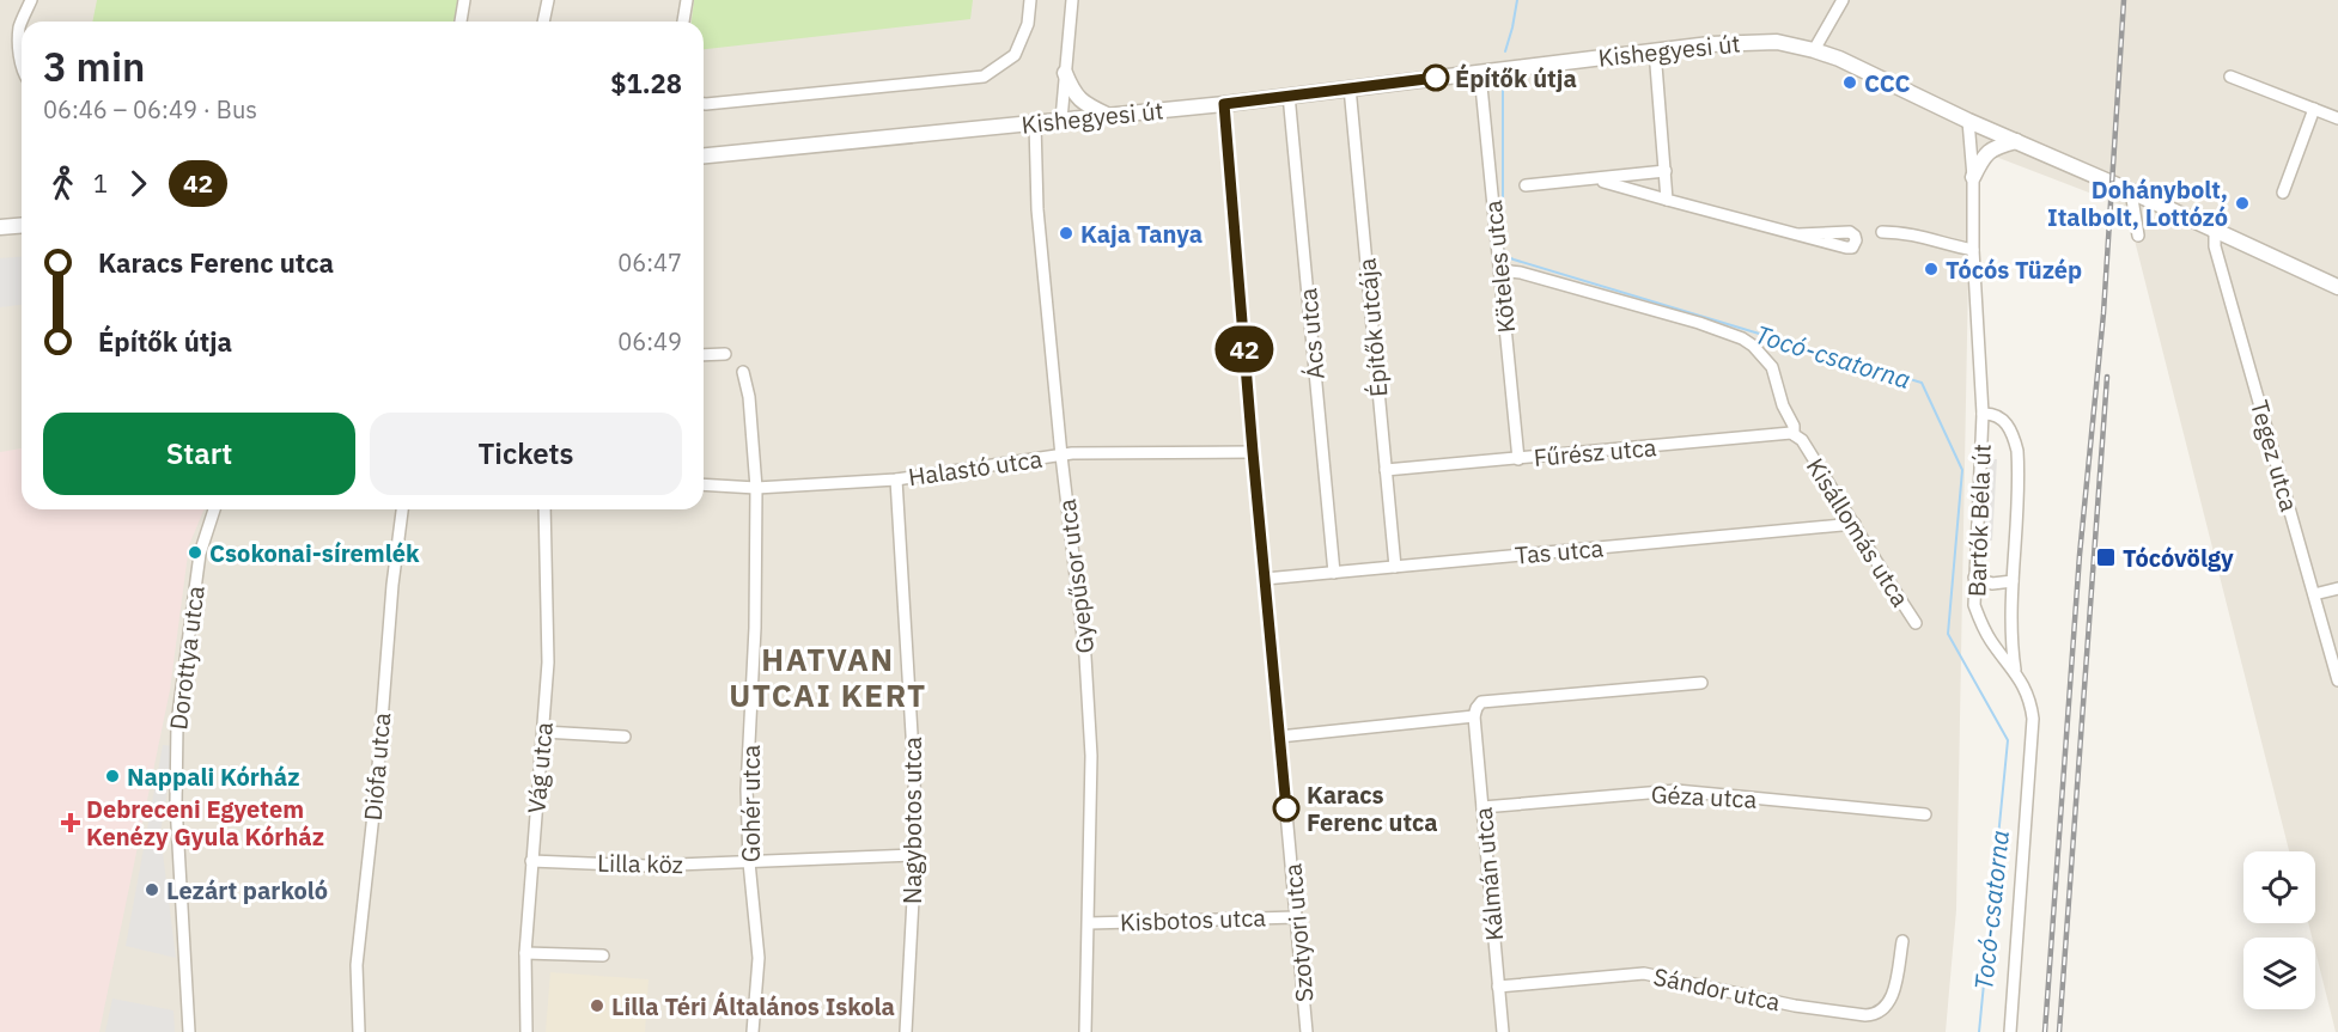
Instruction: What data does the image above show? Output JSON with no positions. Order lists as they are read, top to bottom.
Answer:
{
  "streets": {
    "street": [
      "Kishegyesi út",
      "Köteles utca",
      "Építők utcája",
      "Ács utca",
      "Fűrész utca",
      "Tegez utca",
      "Halastó utca",
      "Bartók Béla út",
      "Kisállomás utca",
      "Tas utca",
      "Gyepűsor utca",
      "Dorottya utca",
      "Diófa utca",
      "Vág utca",
      "Géza utca",
      "Gohér utca",
      "Nagybotos utca",
      "Lilla köz",
      "Kálmán utca",
      "Kisbotos utca",
      "Szotyori utca",
      "Sándor utca"
    ]
  },
  "crossings": [
    ["Kishegyesi út", "Köteles utca"],
    ["Kishegyesi út", "Építők utcája"],
    ["Kishegyesi út", "Ács utca"],
    ["Kishegyesi út", "Tegez utca"],
    ["Kishegyesi út", "Bartók Béla út"],
    ["Kishegyesi út", "Gyepűsor utca"],
    ["Kishegyesi út", "Szotyori utca"],
    ["Köteles utca", "Fűrész utca"],
    ["Köteles utca", "Kisállomás utca"],
    ["Építők utcája", "Fűrész utca"],
    ["Építők utcája", "Tas utca"],
    ["Ács utca", "Tas utca"],
    ["Fűrész utca", "Kisállomás utca"],
    ["Halastó utca", "Gyepűsor utca"],
    ["Halastó utca", "Gohér utca"],
    ["Halastó utca", "Nagybotos utca"],
    ["Halastó utca", "Szotyori utca"],
    ["Kisállomás utca", "Tas utca"],
    ["Tas utca", "Szotyori utca"],
    ["Gyepűsor utca", "Kisbotos utca"],
    ["Vág utca", "Lilla köz"],
    ["Géza utca", "Kálmán utca"],
    ["Gohér utca", "Lilla köz"],
    ["Nagybotos utca", "Lilla köz"],
    ["Kálmán utca", "Sándor utca"],
    ["Kisbotos utca", "Szotyori utca"]
  ],
  "districts": ["HATVAN UTCAI KERT"],
  "water": ["Tocó-csatorna"],
  "places": {
    "other": [
      "Építők útja",
      "CCC",
      "Dohánybolt, Italbolt, Lottózó",
      "Kaja Tanya",
      "Tócós Tüzép",
      "Csokonai-síremlék",
      "Nappali Kórház",
      "Karacs Ferenc utca",
      "Lezárt parkoló",
      "Lilla Téri Általános Iskola"
    ],
    "transit": ["Tócóvölgy"],
    "health": ["Debreceni Egyetem Kenézy Gyula Kórház"]
  },
  "lines": ["bus line 42"],
  "page": {
    "on_map": "42",
    "heading": ["3 min", "06:46 – 06:49 · Bus", "$1.28"],
    "legs": ["1", "42"],
    "list": [
      {
        "name": "Karacs Ferenc utca",
        "value": "06:47"
      },
      {
        "name": "Építők útja",
        "value": "06:49"
      }
    ],
    "buttons": ["Start", "Tickets"]
  }
}
